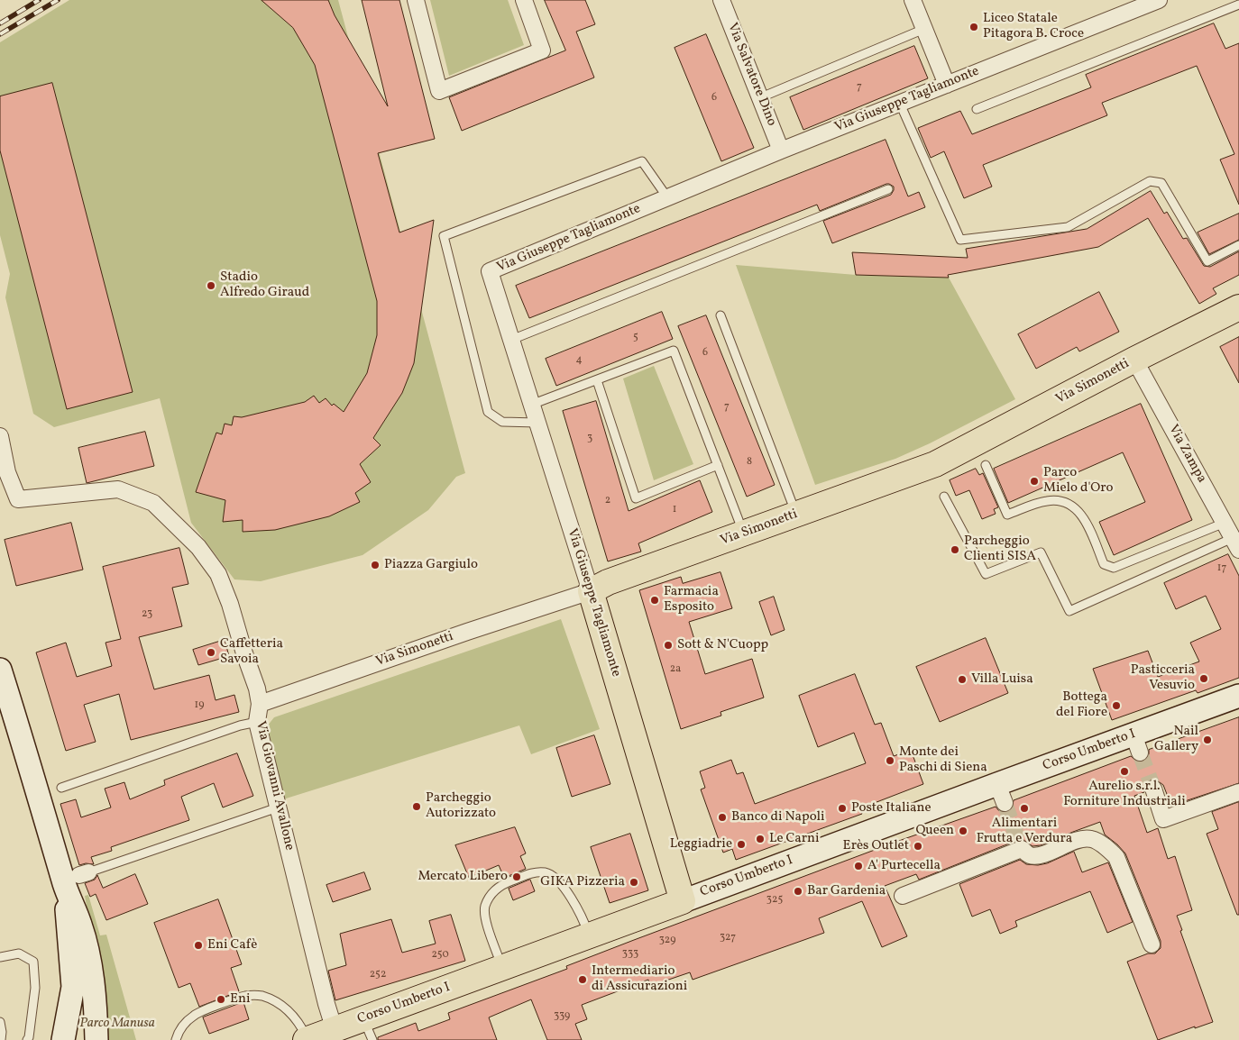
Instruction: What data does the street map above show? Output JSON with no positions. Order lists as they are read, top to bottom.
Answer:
{
  "streets": {
    "main road": ["Via Giuseppe Tagliamonte", "Via Simonetti", "Corso Umberto I"],
    "street": ["Via Salvatore Dino", "Via Zampa", "Via Giovanni Avallone"]
  },
  "crossings": [
    ["Via Salvatore Dino", "Via Giuseppe Tagliamonte"],
    ["Via Giuseppe Tagliamonte", "Via Simonetti"],
    ["Via Giuseppe Tagliamonte", "Corso Umberto I"],
    ["Via Simonetti", "Via Zampa"],
    ["Via Simonetti", "Via Giovanni Avallone"],
    ["Corso Umberto I", "Via Giovanni Avallone"]
  ],
  "parks": ["Parco Manusa"],
  "places": [
    "Liceo Statale Pitagora B. Croce",
    "Stadio Alfredo Giraud",
    "Parco Mielo d'Oro",
    "Parcheggio Clienti SISA",
    "Piazza Gargiulo",
    "Farmacia Esposito",
    "Sott & N'Cuopp",
    "Caffetteria Savoia",
    "Pasticceria Vesuvio",
    "Villa Luisa",
    "Bottega del Fiore",
    "Nail Gallery",
    "Monte dei Paschi di Siena",
    "Aurelio s.r.l. Forniture Industriali",
    "Parcheggio Autorizzato",
    "Poste Italiane",
    "Alimentari Frutta e Verdura",
    "Banco di Napoli",
    "Queen",
    "Le Carni",
    "Leggiadrie",
    "Erès Outlet",
    "A' Purtecella",
    "Mercato Libero",
    "GIKA Pizzeria",
    "Bar Gardenia",
    "Eni Cafè",
    "Intermediario di Assicurazioni",
    "Eni"
  ],
  "house_numbers": [
    "7",
    "6",
    "5",
    "6",
    "4",
    "7",
    "3",
    "8",
    "2",
    "1",
    "17",
    "23",
    "2a",
    "19",
    "325",
    "327",
    "329",
    "333",
    "250",
    "252",
    "339"
  ]
}
